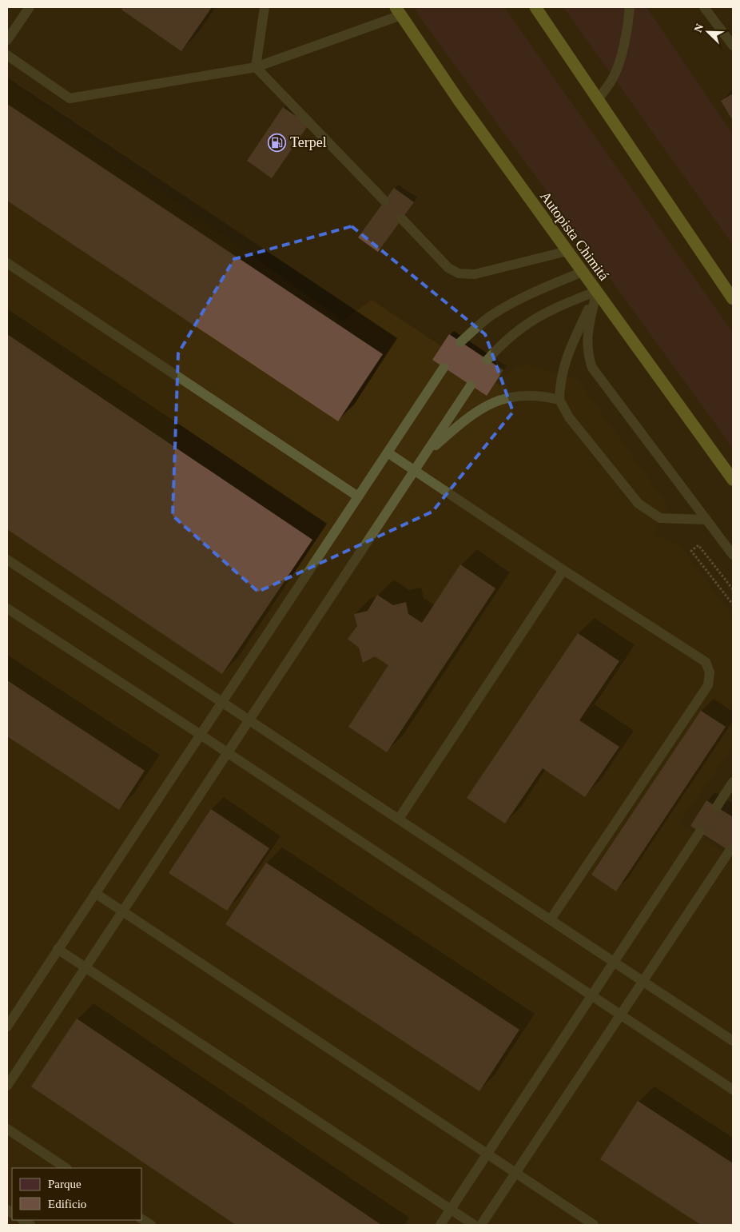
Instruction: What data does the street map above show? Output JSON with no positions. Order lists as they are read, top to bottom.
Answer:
{
  "streets": {
    "highway": ["Autopista Chimitá"]
  },
  "places": {
    "fuel station": ["Terpel"]
  },
  "legend": ["Parque", "Edificio"],
  "north": "top left"
}
